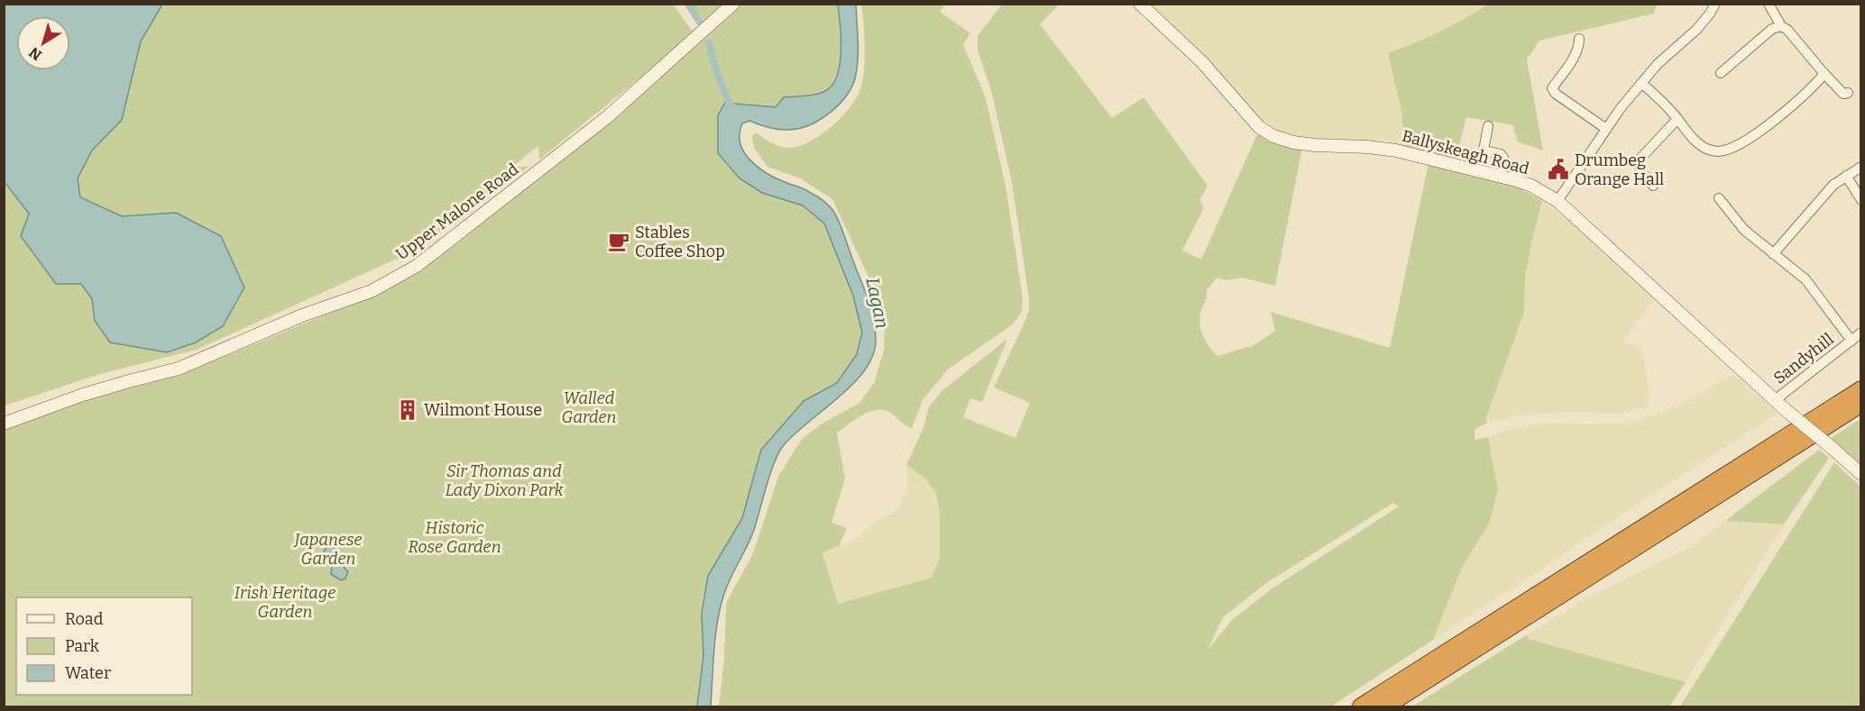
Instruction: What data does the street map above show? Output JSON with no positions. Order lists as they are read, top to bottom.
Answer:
{
  "streets": {
    "main road": ["Ballyskeagh Road", "Upper Malone Road"],
    "street": ["Sandyhill"]
  },
  "crossings": [
    ["Ballyskeagh Road", "Sandyhill"]
  ],
  "water": ["Lagan"],
  "parks": [
    "Walled Garden",
    "Sir Thomas and Lady Dixon Park",
    "Historic Rose Garden",
    "Japanese Garden",
    "Irish Heritage Garden"
  ],
  "places": {
    "public building": ["Drumbeg Orange Hall"],
    "cafe": ["Stables Coffee Shop"],
    "building": ["Wilmont House"]
  },
  "legend": ["Road", "Park", "Water"],
  "north": "bottom left"
}
